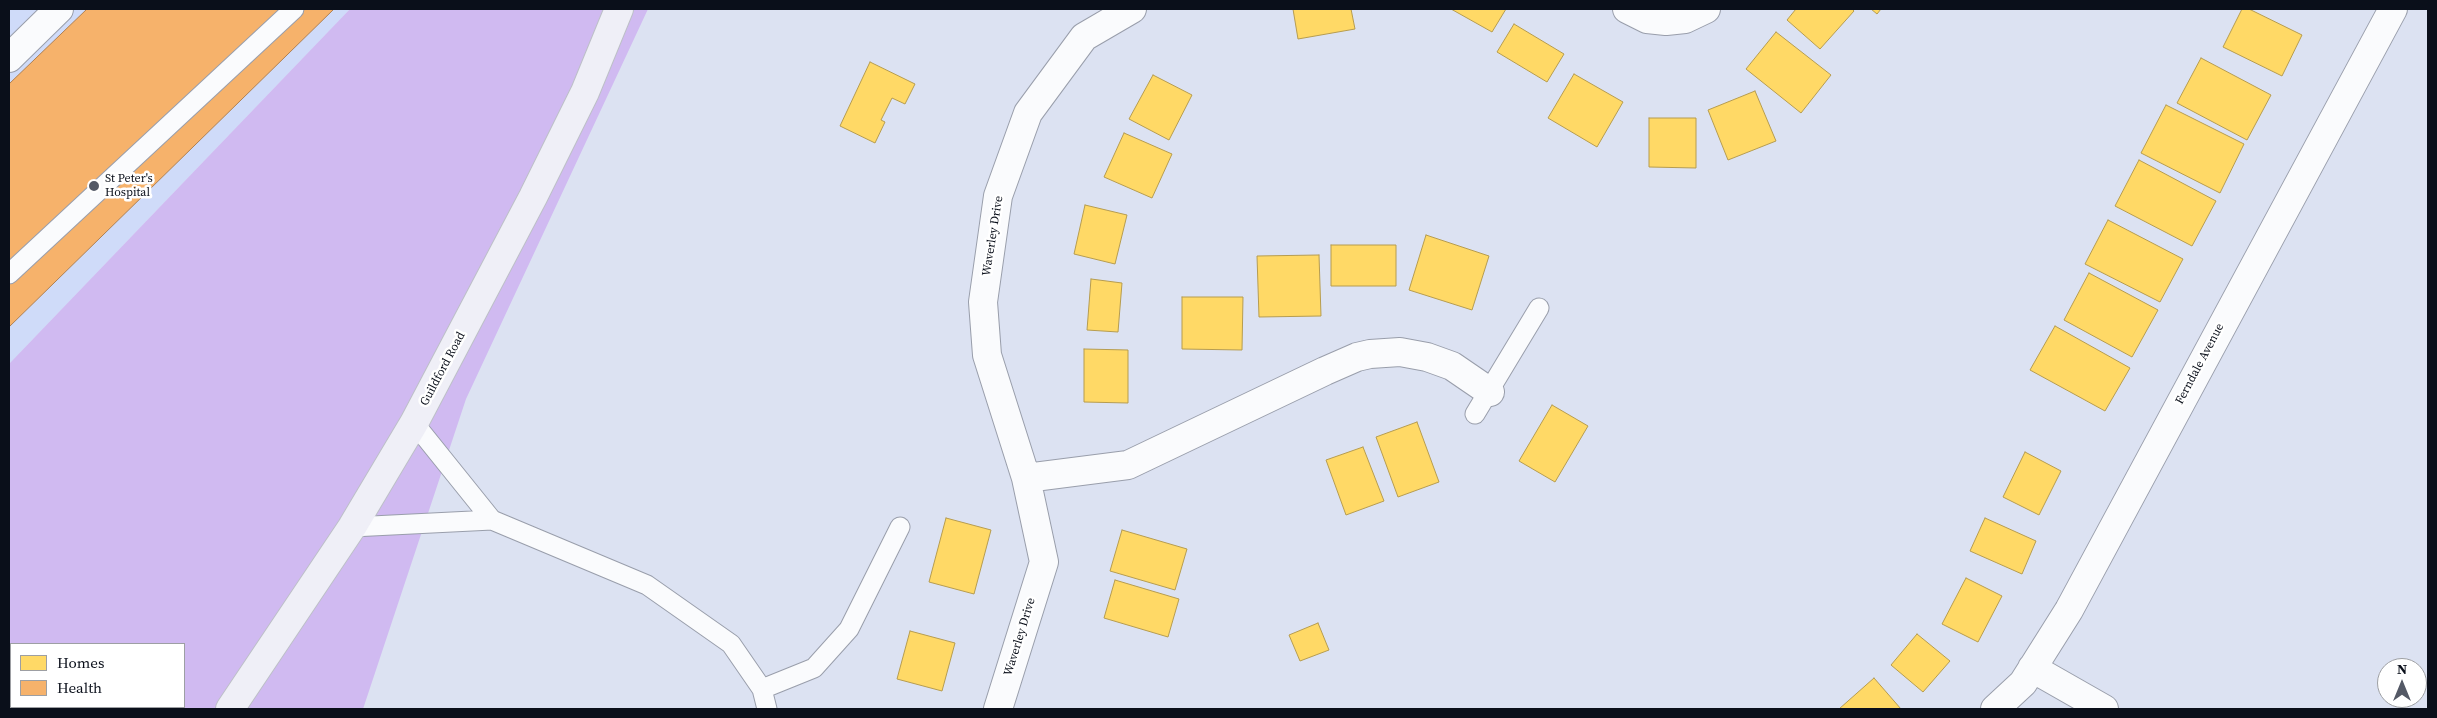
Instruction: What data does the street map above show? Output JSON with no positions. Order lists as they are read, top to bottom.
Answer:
{
  "streets": {
    "main road": ["Guildford Road"],
    "street": ["Waverley Drive", "Ferndale Avenue"]
  },
  "places": ["St Peter's Hospital"],
  "legend": ["Homes", "Health"],
  "north": "top"
}
